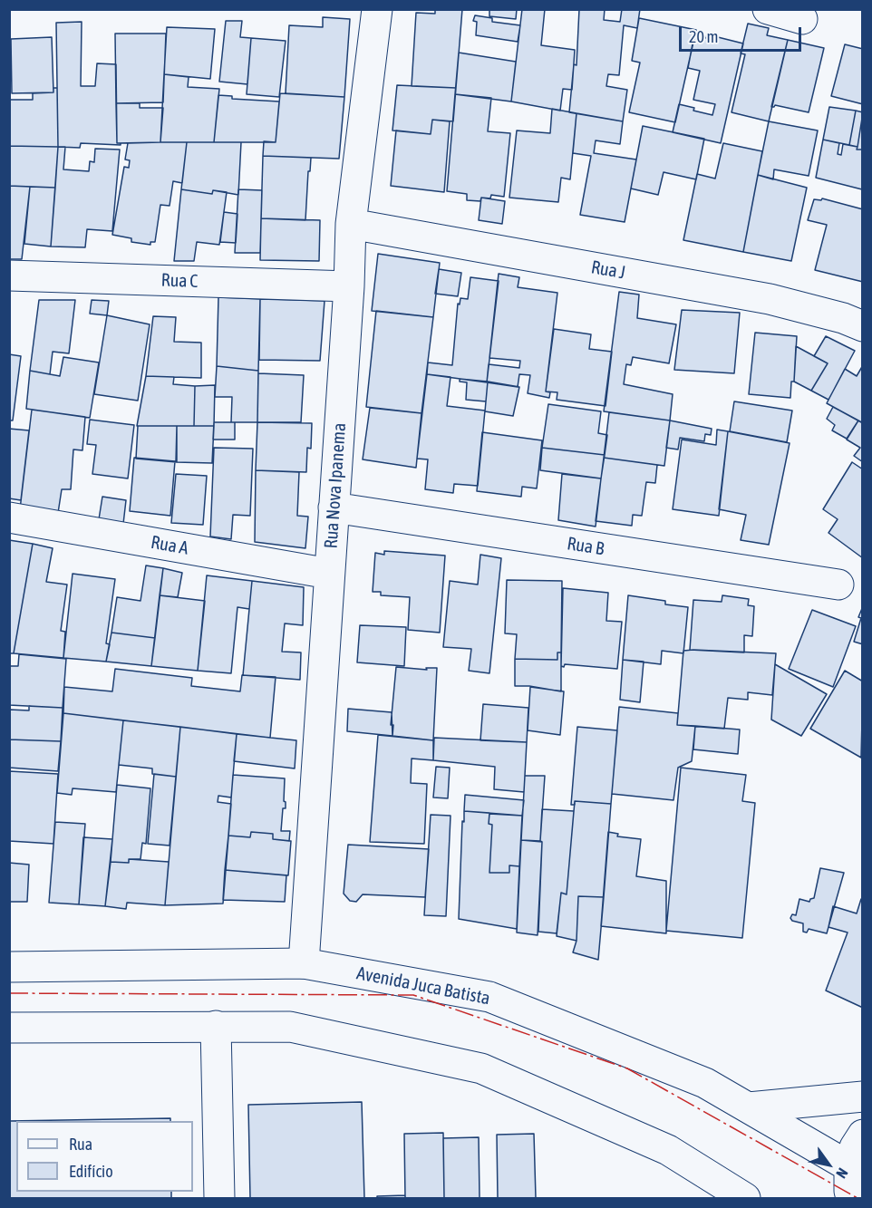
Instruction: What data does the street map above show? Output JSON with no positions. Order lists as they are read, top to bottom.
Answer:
{
  "streets": {
    "street": [
      "Rua J",
      "Rua C",
      "Rua Nova Ipanema",
      "Rua A",
      "Rua B",
      "Avenida Juca Batista"
    ]
  },
  "crossings": [
    ["Rua J", "Rua Nova Ipanema"],
    ["Rua C", "Rua Nova Ipanema"],
    ["Rua Nova Ipanema", "Rua A"],
    ["Rua Nova Ipanema", "Rua B"],
    ["Rua Nova Ipanema", "Avenida Juca Batista"]
  ],
  "legend": ["Rua", "Edifício"],
  "scale_bar": "20 m",
  "north": "bottom right"
}
